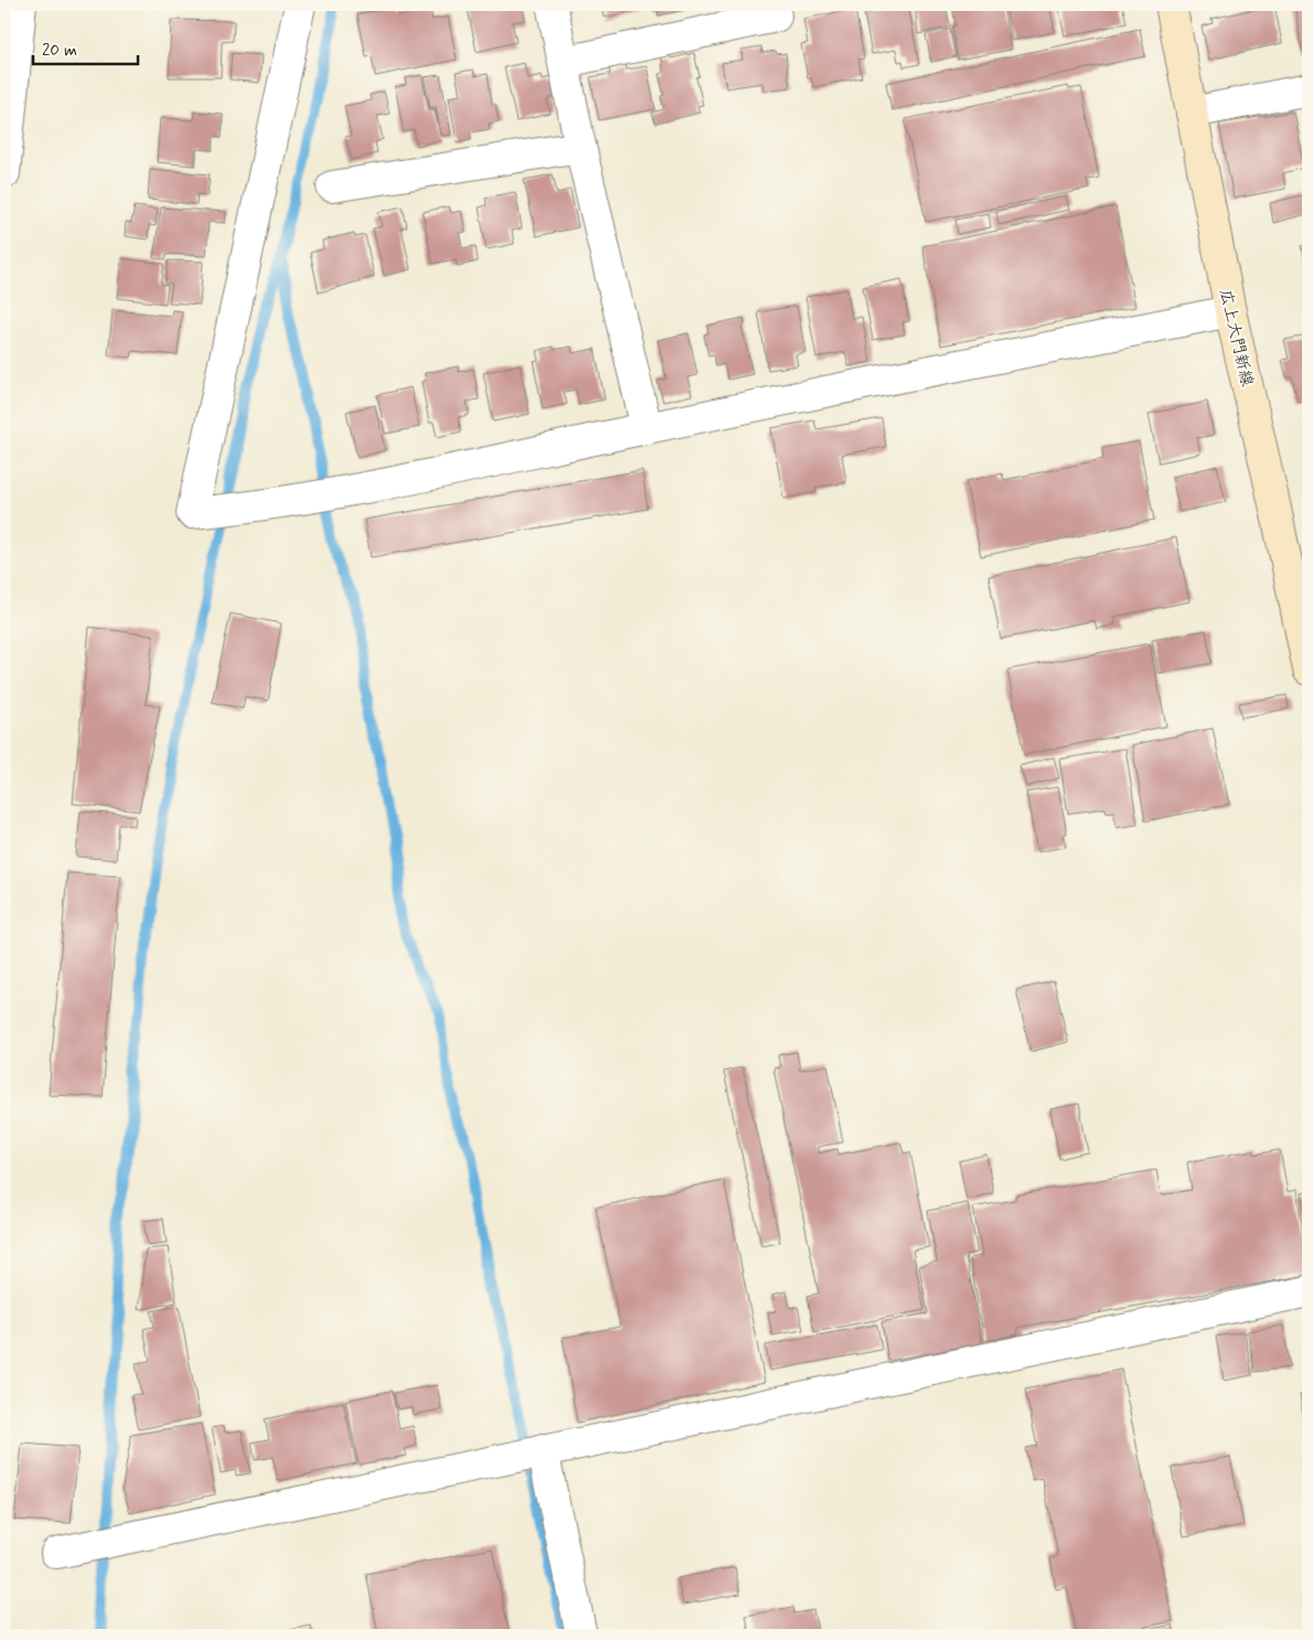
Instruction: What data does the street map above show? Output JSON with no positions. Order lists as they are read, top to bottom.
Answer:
{
  "streets": {
    "main road": ["広上大門新線"]
  },
  "scale_bar": "20 m"
}
